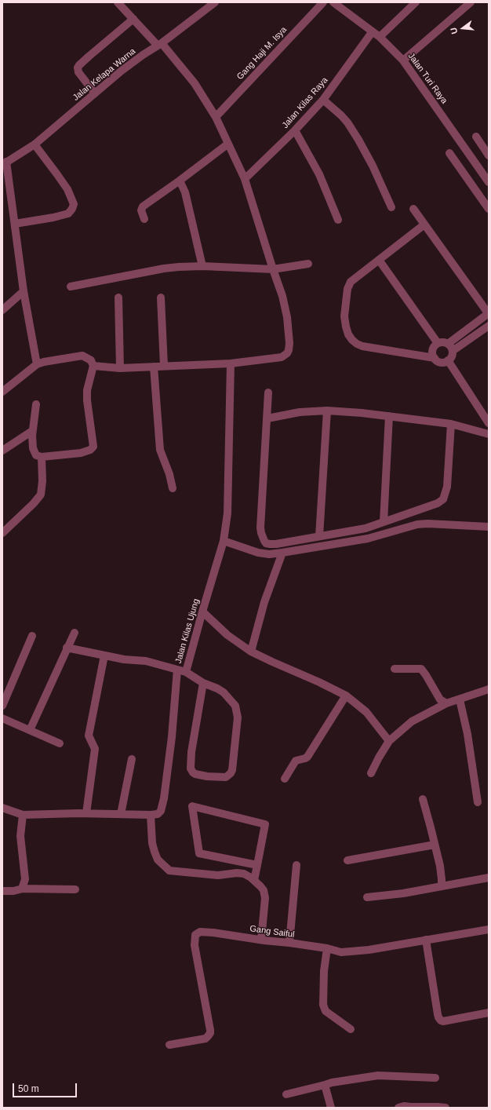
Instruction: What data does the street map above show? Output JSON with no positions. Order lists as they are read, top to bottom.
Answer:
{
  "streets": {
    "street": [
      "Gang Haji M. Isya",
      "Jalan Kelapa Warna",
      "Jalan Turi Raya",
      "Jalan Kilas Raya",
      "Jalan Kilas Ujung",
      "Gang Saiful"
    ]
  },
  "crossings": [
    ["Jalan Turi Raya", "Jalan Kilas Raya"]
  ],
  "scale_bar": "50 m",
  "north": "left"
}
